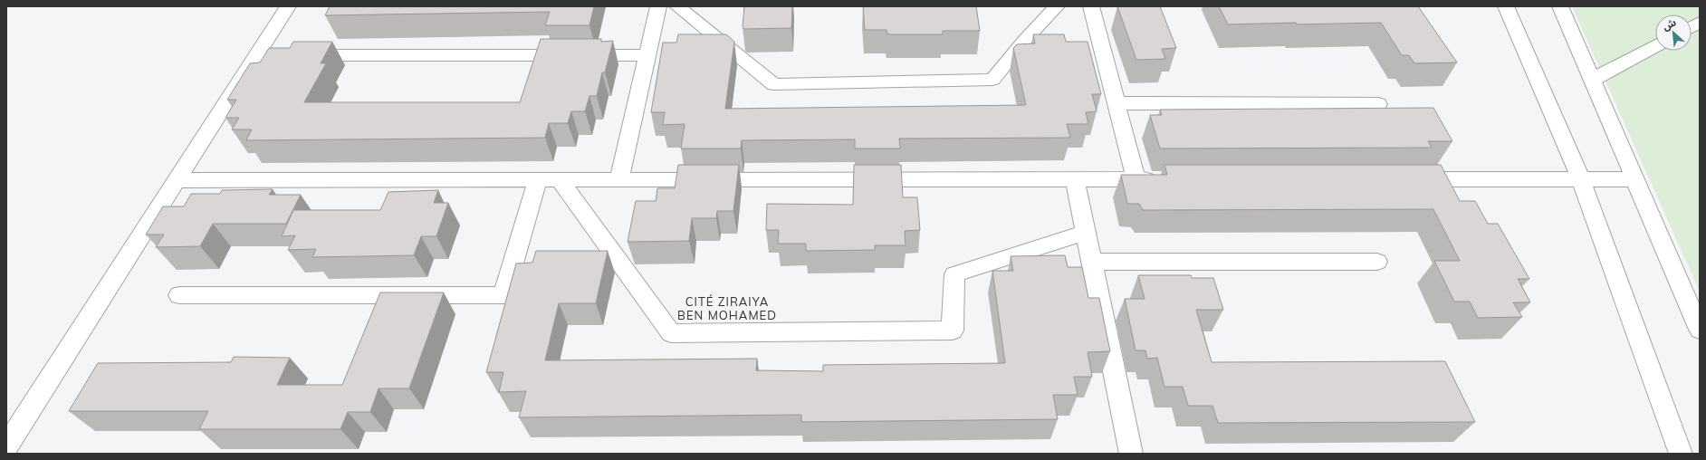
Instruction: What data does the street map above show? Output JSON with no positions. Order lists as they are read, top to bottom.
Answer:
{
  "districts": ["CITÉ ZIRAIYA BEN MOHAMED"],
  "north": "top left"
}
